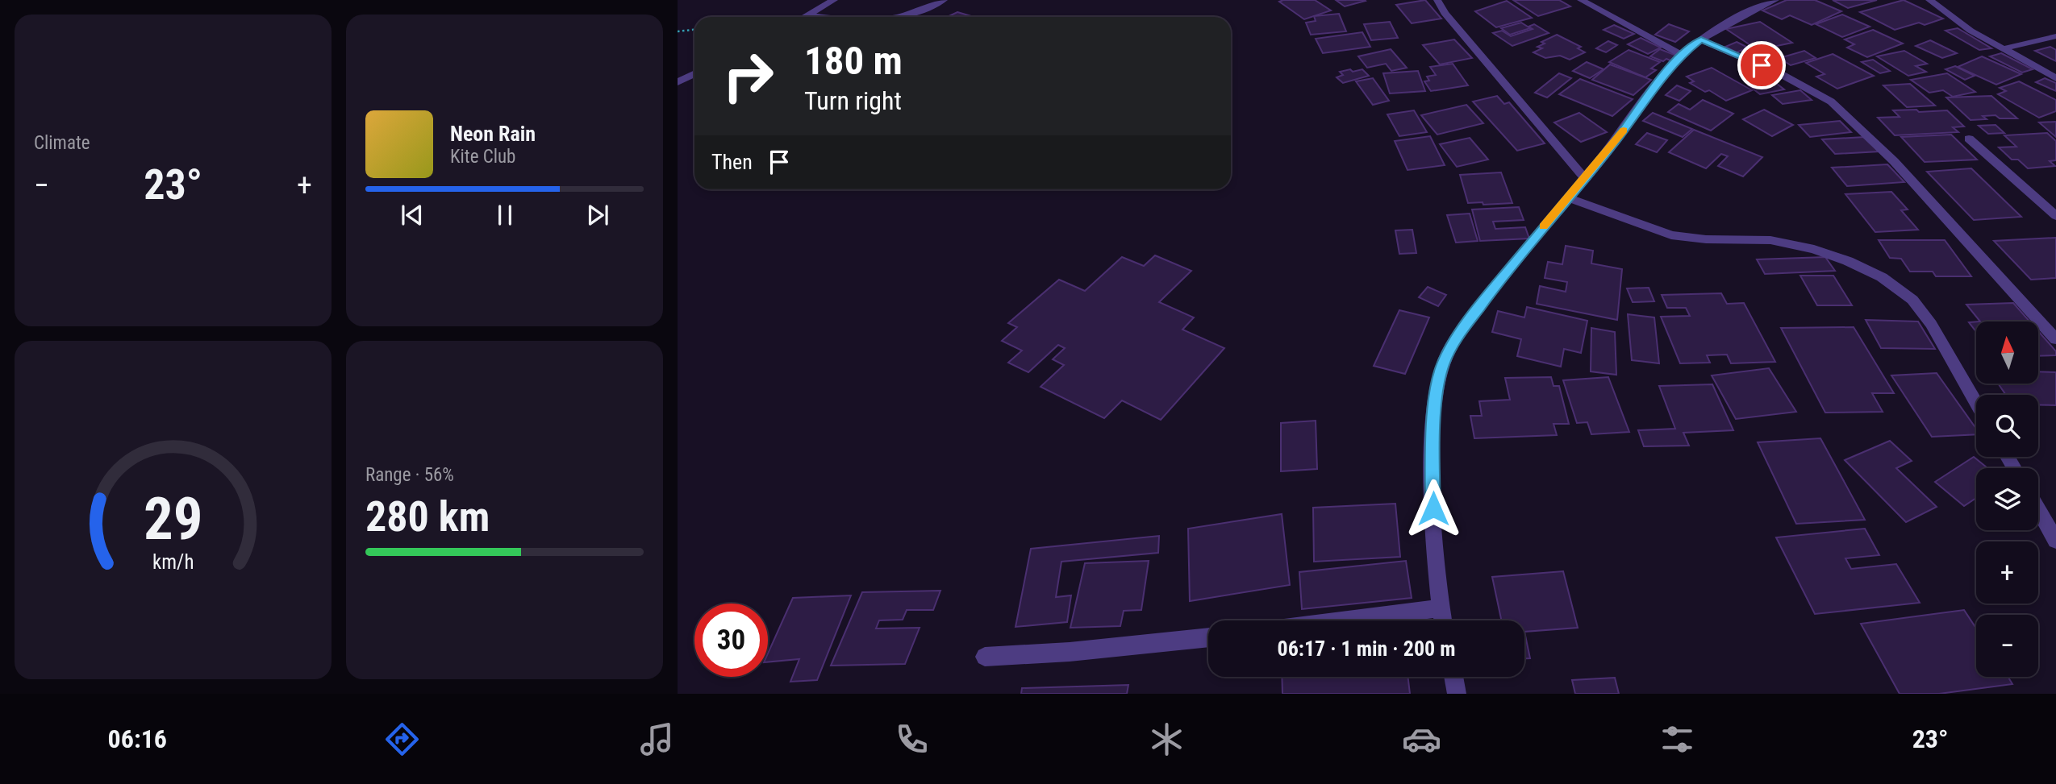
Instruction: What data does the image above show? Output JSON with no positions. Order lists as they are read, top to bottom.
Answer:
{
  "north": "top",
  "page": {
    "tile": [
      "Climate",
      ["Range · 56%", "280 km"]
    ],
    "turn": ["180 m", "Turn right"],
    "song": ["Neon Rain", "Kite Club"],
    "then": "Then",
    "heat": ["−", "23°", "+"],
    "map_buttons": ["+", "−"],
    "limit": "30",
    "trip": "06:17 · 1 min · 200 m",
    "tabs": ["06:16", "23°"],
    "gauge": ["29", "km/h"]
  }
}
